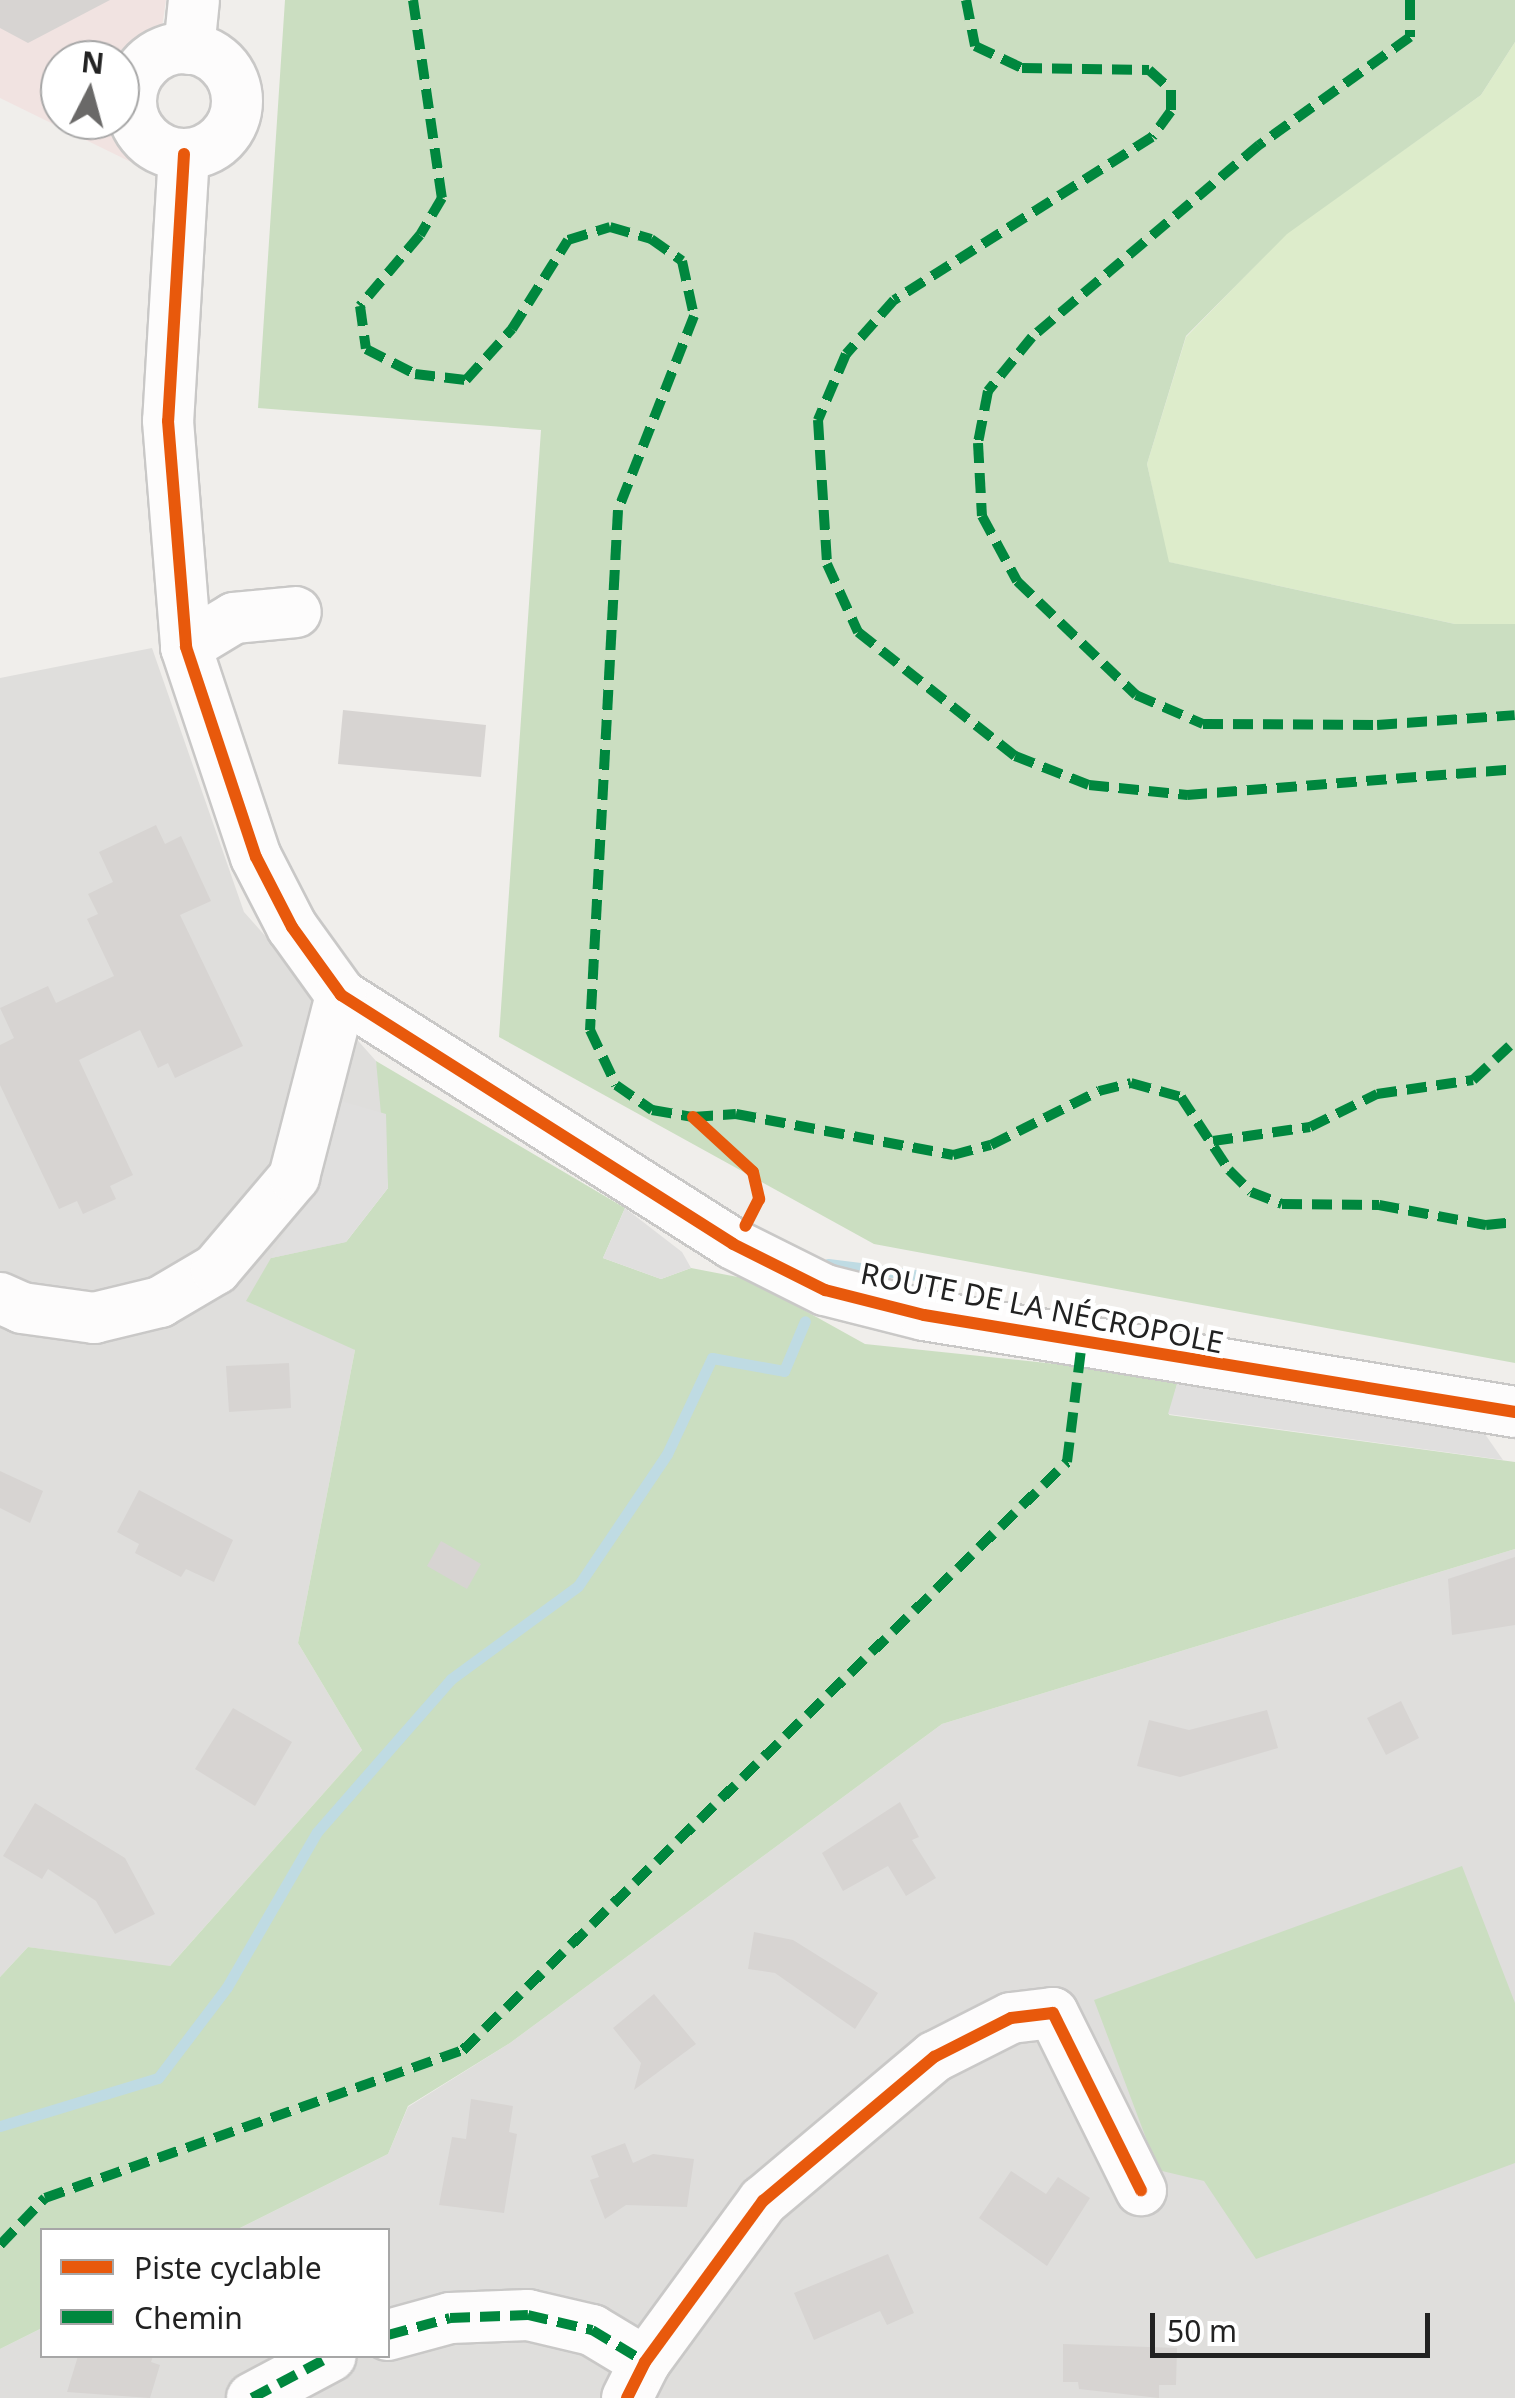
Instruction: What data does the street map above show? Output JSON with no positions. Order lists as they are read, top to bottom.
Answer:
{
  "streets": {
    "street": ["ROUTE DE LA NÉCROPOLE"]
  },
  "legend": ["Piste cyclable", "Chemin"],
  "scale_bar": "50 m",
  "north": "top"
}
